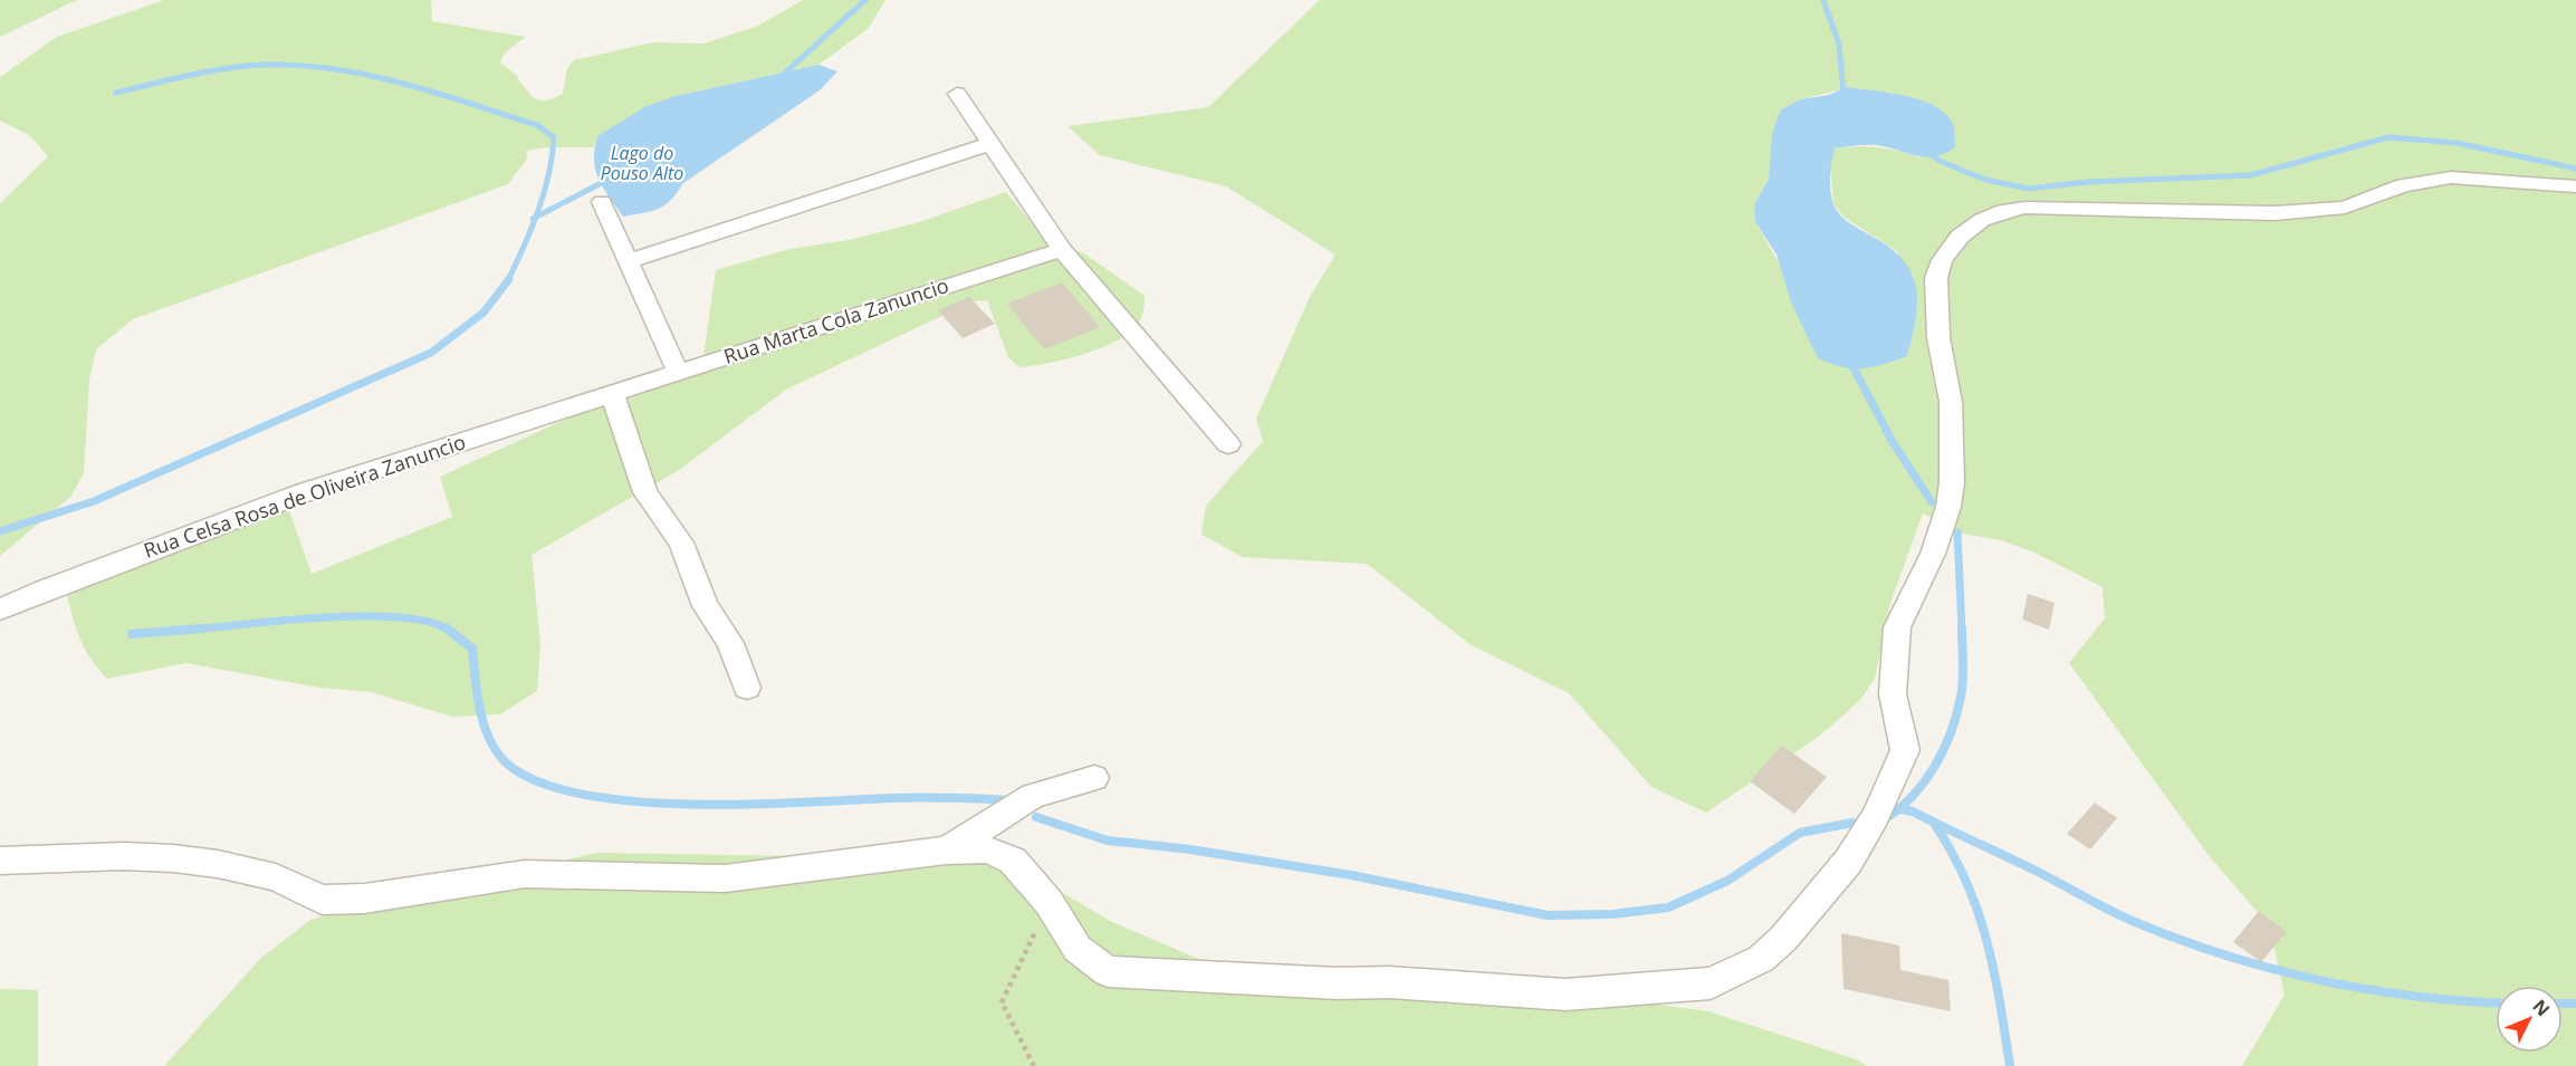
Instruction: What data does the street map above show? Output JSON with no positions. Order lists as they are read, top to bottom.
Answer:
{
  "streets": {
    "street": ["Rua Marta Cola Zanuncio", "Rua Celsa Rosa de Oliveira Zanuncio"]
  },
  "crossings": [
    ["Rua Marta Cola Zanuncio", "Rua Celsa Rosa de Oliveira Zanuncio"]
  ],
  "water": ["Lago do Pouso Alto"],
  "north": "top right"
}
